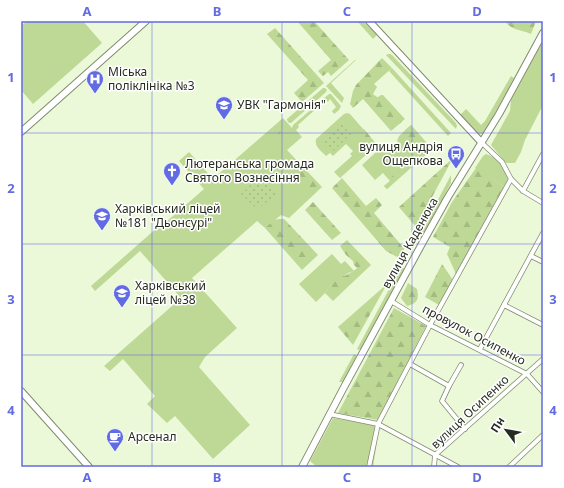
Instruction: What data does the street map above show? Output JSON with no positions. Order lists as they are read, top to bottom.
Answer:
{
  "streets": {
    "street": ["вулиця Каденюка", "провулок Осипенко", "вулиця Осипенко"]
  },
  "crossings": [
    ["вулиця Каденюка", "провулок Осипенко"],
    ["провулок Осипенко", "вулиця Осипенко"]
  ],
  "places": {
    "hospital": ["Міська поліклініка №3"],
    "school or university": ["УВК \"Гармонія\"", "Харківський ліцей №181 \"Дьонсурі\"", "Харківський ліцей №38"],
    "bus stop": ["вулиця Андрія Ощепкова"],
    "church": ["Лютеранська громада Святого Вознесіння"],
    "cafe": ["Арсенал"]
  },
  "north": "top left",
  "grid": {
    "columns": [
      "A",
      "B",
      "C",
      "D"
    ],
    "rows": [
      "1",
      "2",
      "3",
      "4"
    ]
  }
}
